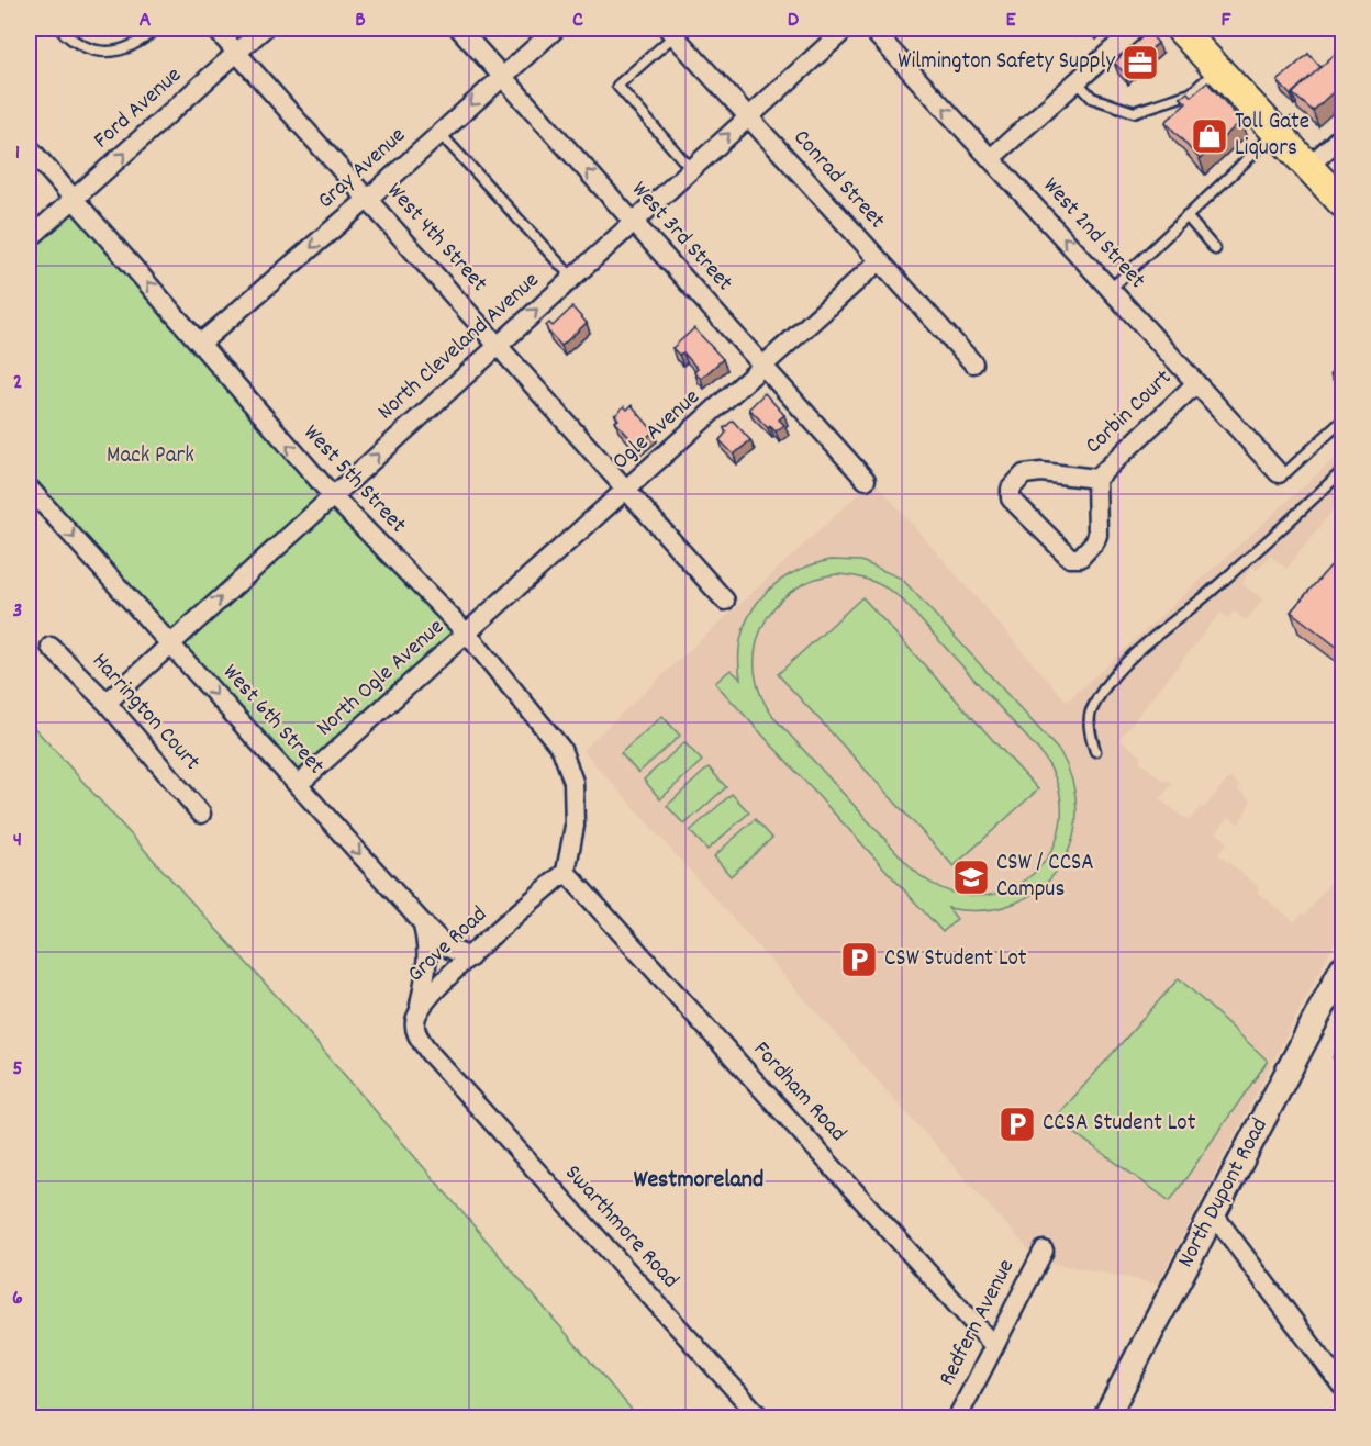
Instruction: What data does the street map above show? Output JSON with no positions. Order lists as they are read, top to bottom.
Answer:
{
  "streets": {
    "main road": ["North Dupont Road"],
    "street": [
      "Ford Avenue",
      "Gray Avenue",
      "Conrad Street",
      "West 2nd Street",
      "West 3rd Street",
      "West 4th Street",
      "North Cleveland Avenue",
      "Corbin Court",
      "Ogle Avenue",
      "West 5th Street",
      "North Ogle Avenue",
      "Harrington Court",
      "West 6th Street",
      "Grove Road",
      "Fordham Road",
      "Swarthmore Road",
      "Redfern Avenue"
    ]
  },
  "crossings": [
    ["Ford Avenue", "West 4th Street"],
    ["Ford Avenue", "West 5th Street"],
    ["Gray Avenue", "West 3rd Street"],
    ["Gray Avenue", "West 4th Street"],
    ["Gray Avenue", "West 5th Street"],
    ["Conrad Street", "North Cleveland Avenue"],
    ["Conrad Street", "Ogle Avenue"],
    ["West 2nd Street", "Corbin Court"],
    ["West 3rd Street", "North Cleveland Avenue"],
    ["West 3rd Street", "Ogle Avenue"],
    ["West 4th Street", "North Cleveland Avenue"],
    ["West 4th Street", "Ogle Avenue"],
    ["North Cleveland Avenue", "West 5th Street"],
    ["North Cleveland Avenue", "Harrington Court"],
    ["North Cleveland Avenue", "West 6th Street"],
    ["Ogle Avenue", "West 5th Street"],
    ["Ogle Avenue", "North Ogle Avenue"],
    ["West 5th Street", "North Ogle Avenue"],
    ["West 5th Street", "Grove Road"],
    ["West 5th Street", "Fordham Road"],
    ["North Ogle Avenue", "West 6th Street"],
    ["West 6th Street", "Grove Road"],
    ["Grove Road", "Fordham Road"],
    ["Grove Road", "Swarthmore Road"],
    ["Fordham Road", "Redfern Avenue"]
  ],
  "one_way": [
    "Ford Avenue",
    "Gray Avenue",
    "West 2nd Street",
    "North Cleveland Avenue",
    "West 5th Street",
    "West 6th Street"
  ],
  "districts": ["Westmoreland"],
  "parks": ["Mack Park"],
  "places": {
    "office": ["Wilmington Safety Supply"],
    "shop": ["Toll Gate Liquors"],
    "school or university": ["CSW / CCSA Campus"],
    "parking": ["CSW Student Lot", "CCSA Student Lot"]
  },
  "grid": {
    "columns": [
      "A",
      "B",
      "C",
      "D",
      "E",
      "F"
    ],
    "rows": [
      "1",
      "2",
      "3",
      "4",
      "5",
      "6"
    ]
  }
}
